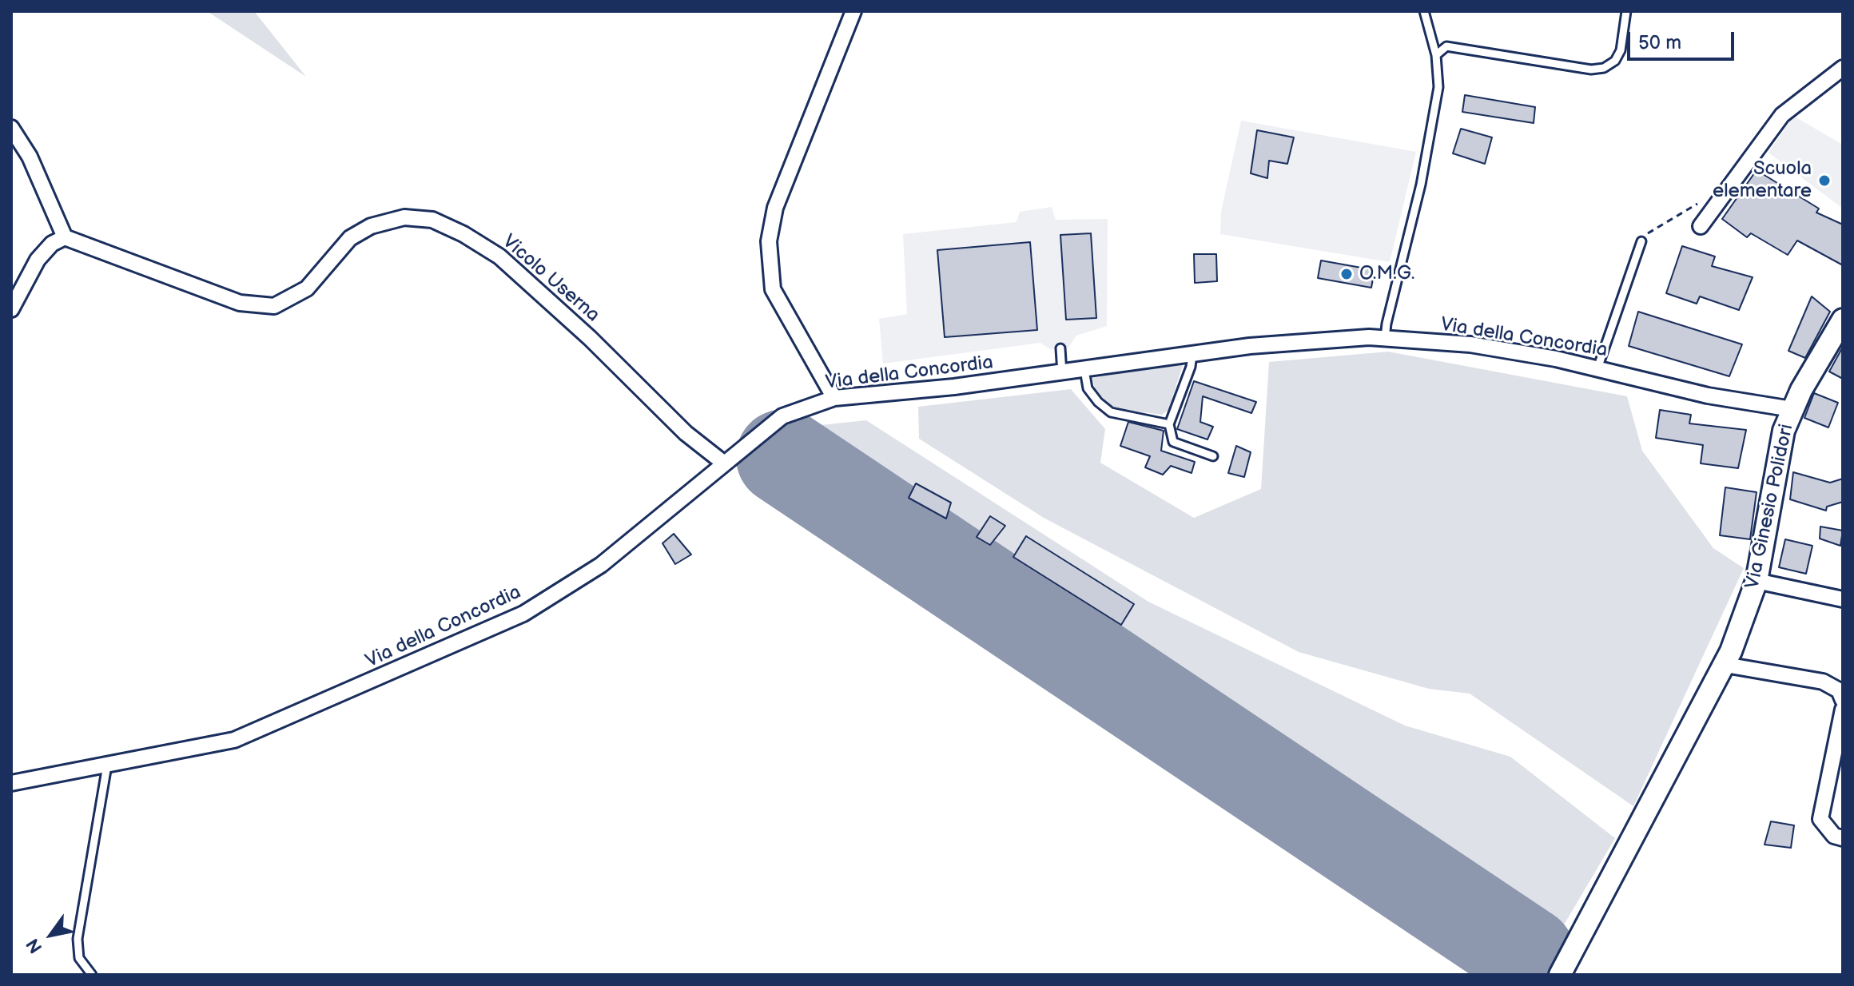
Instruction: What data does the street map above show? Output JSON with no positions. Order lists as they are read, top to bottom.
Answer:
{
  "streets": {
    "street": ["Vicolo Userna", "Via della Concordia", "Via Ginesio Polidori"]
  },
  "crossings": [
    ["Vicolo Userna", "Via della Concordia"],
    ["Via della Concordia", "Via Ginesio Polidori"]
  ],
  "places": ["Scuola elementare", "O.M.G."],
  "scale_bar": "50 m",
  "north": "bottom left"
}
